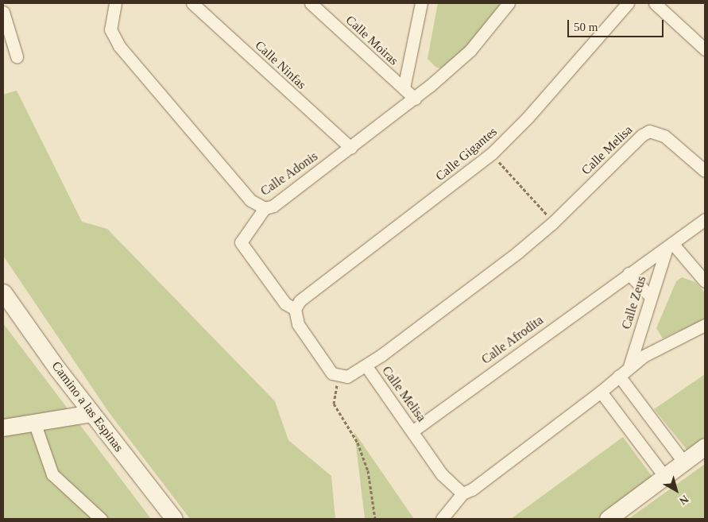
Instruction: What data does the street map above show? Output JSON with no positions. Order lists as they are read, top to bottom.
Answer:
{
  "streets": {
    "street": [
      "Calle Moiras",
      "Calle Ninfas",
      "Calle Melisa",
      "Calle Gigantes",
      "Calle Adonis",
      "Calle Zeus",
      "Calle Afrodita",
      "Camino a las Espinas"
    ]
  },
  "crossings": [
    ["Calle Moiras", "Calle Adonis"],
    ["Calle Ninfas", "Calle Adonis"],
    ["Calle Melisa", "Calle Afrodita"],
    ["Calle Zeus", "Calle Afrodita"]
  ],
  "scale_bar": "50 m",
  "north": "bottom right"
}
